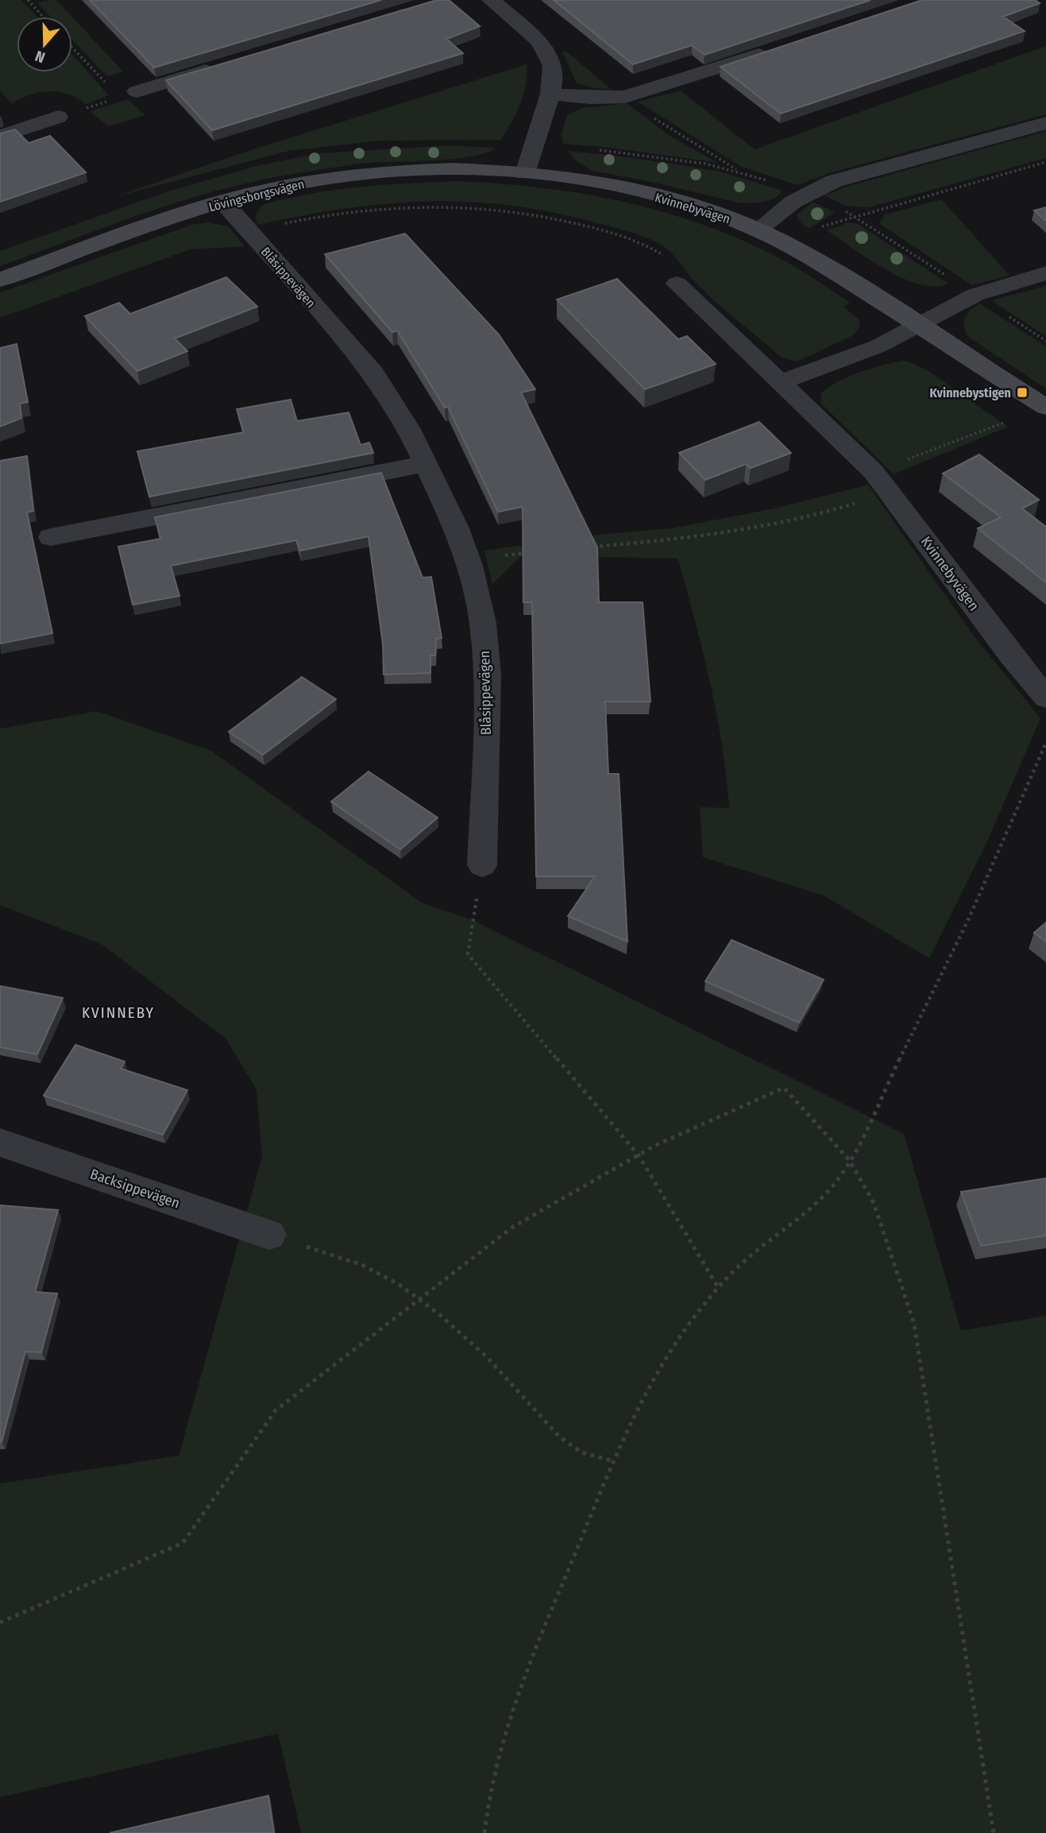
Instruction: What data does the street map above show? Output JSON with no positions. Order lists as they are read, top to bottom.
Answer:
{
  "streets": {
    "street": [
      "Lövingsborgsvägen",
      "Kvinnebyvägen",
      "Blåsippevägen",
      "Backsippevägen"
    ]
  },
  "crossings": [
    ["Lövingsborgsvägen", "Kvinnebyvägen"],
    ["Lövingsborgsvägen", "Blåsippevägen"]
  ],
  "districts": ["KVINNEBY"],
  "places": {
    "transit": ["Kvinnebystigen"]
  },
  "north": "bottom"
}
